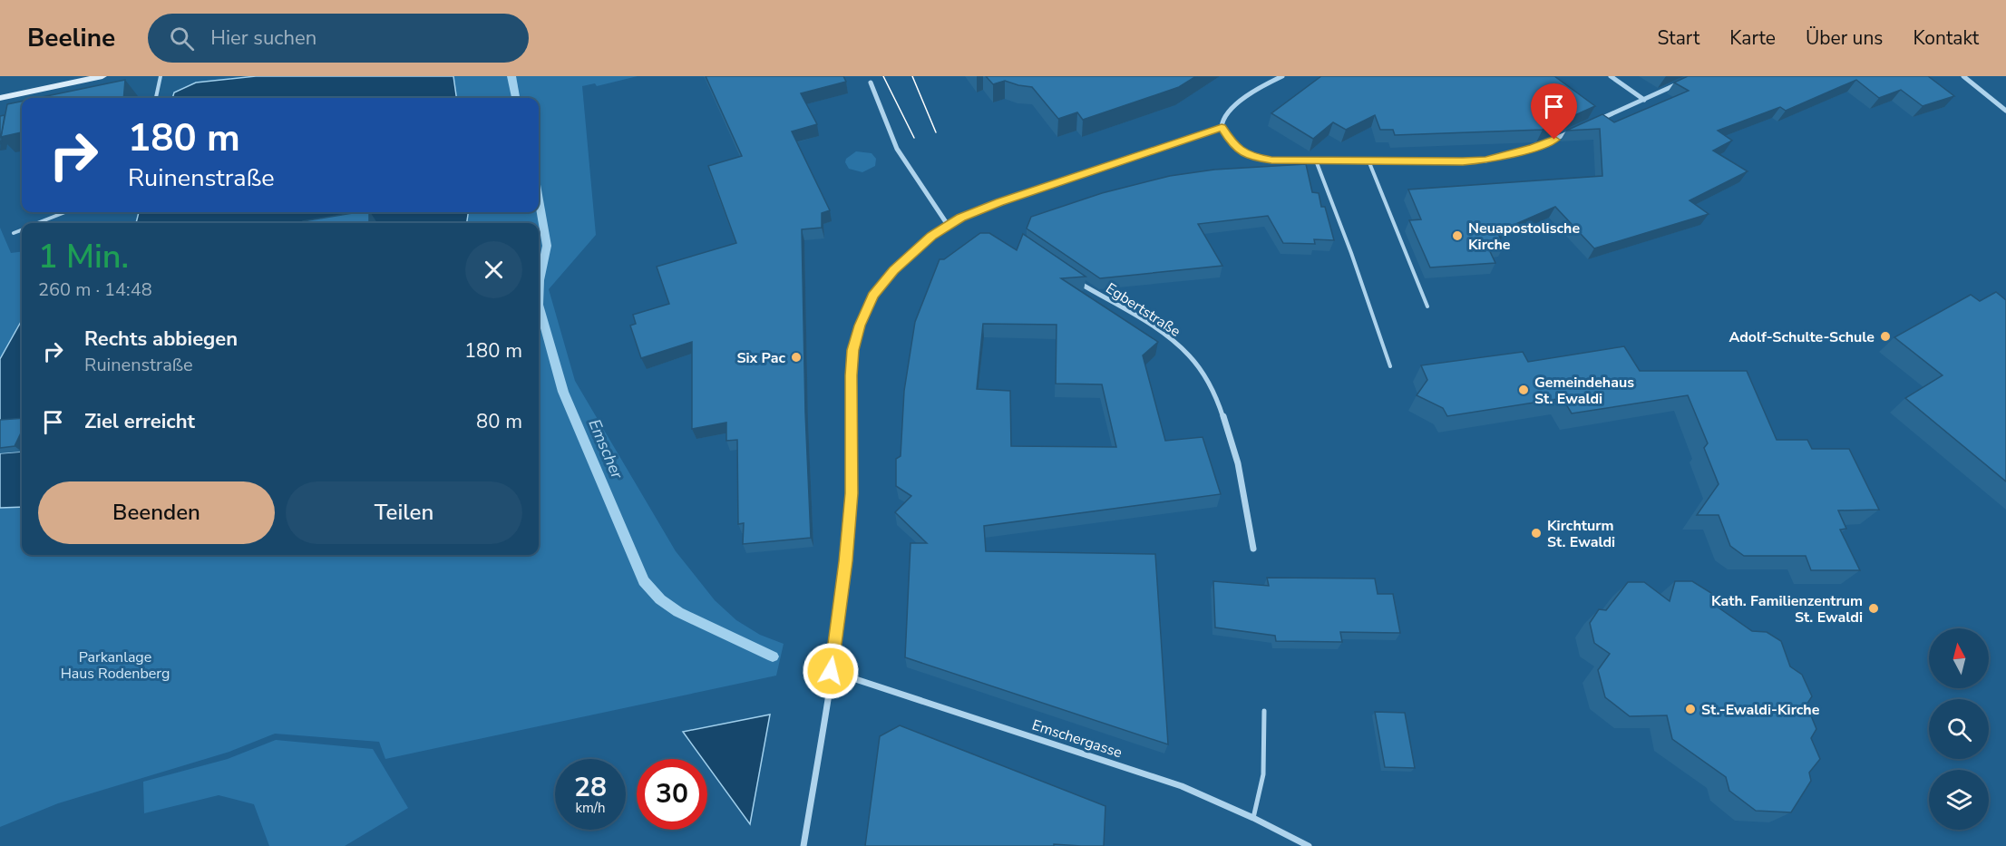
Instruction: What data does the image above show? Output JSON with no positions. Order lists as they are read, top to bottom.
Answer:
{
  "streets": {
    "street": ["Egbertstraße", "Emschergasse"]
  },
  "water": ["Emscher"],
  "parks": ["Parkanlage Haus Rodenberg"],
  "places": [
    "Neuapostolische Kirche",
    "Adolf-Schulte-Schule",
    "Six Pac",
    "Gemeindehaus St. Ewaldi",
    "Kirchturm St. Ewaldi",
    "Kath. Familienzentrum St. Ewaldi",
    "St.-Ewaldi-Kirche"
  ],
  "north": "top",
  "page": {
    "header": "Beeline",
    "search": "Hier suchen",
    "nav": [
      "Start",
      "Karte",
      "Über uns",
      "Kontakt"
    ],
    "turn": ["180 m", "Ruinenstraße"],
    "heading": ["1 Min.", "260 m · 14:48"],
    "list": [
      {
        "name": "Rechts abbiegen",
        "note": "Ruinenstraße",
        "value": "180 m"
      },
      {
        "name": "Ziel erreicht",
        "value": "80 m"
      }
    ],
    "buttons": ["Beenden", "Teilen"],
    "speed": "28 km/h",
    "limit": "30"
  }
}
